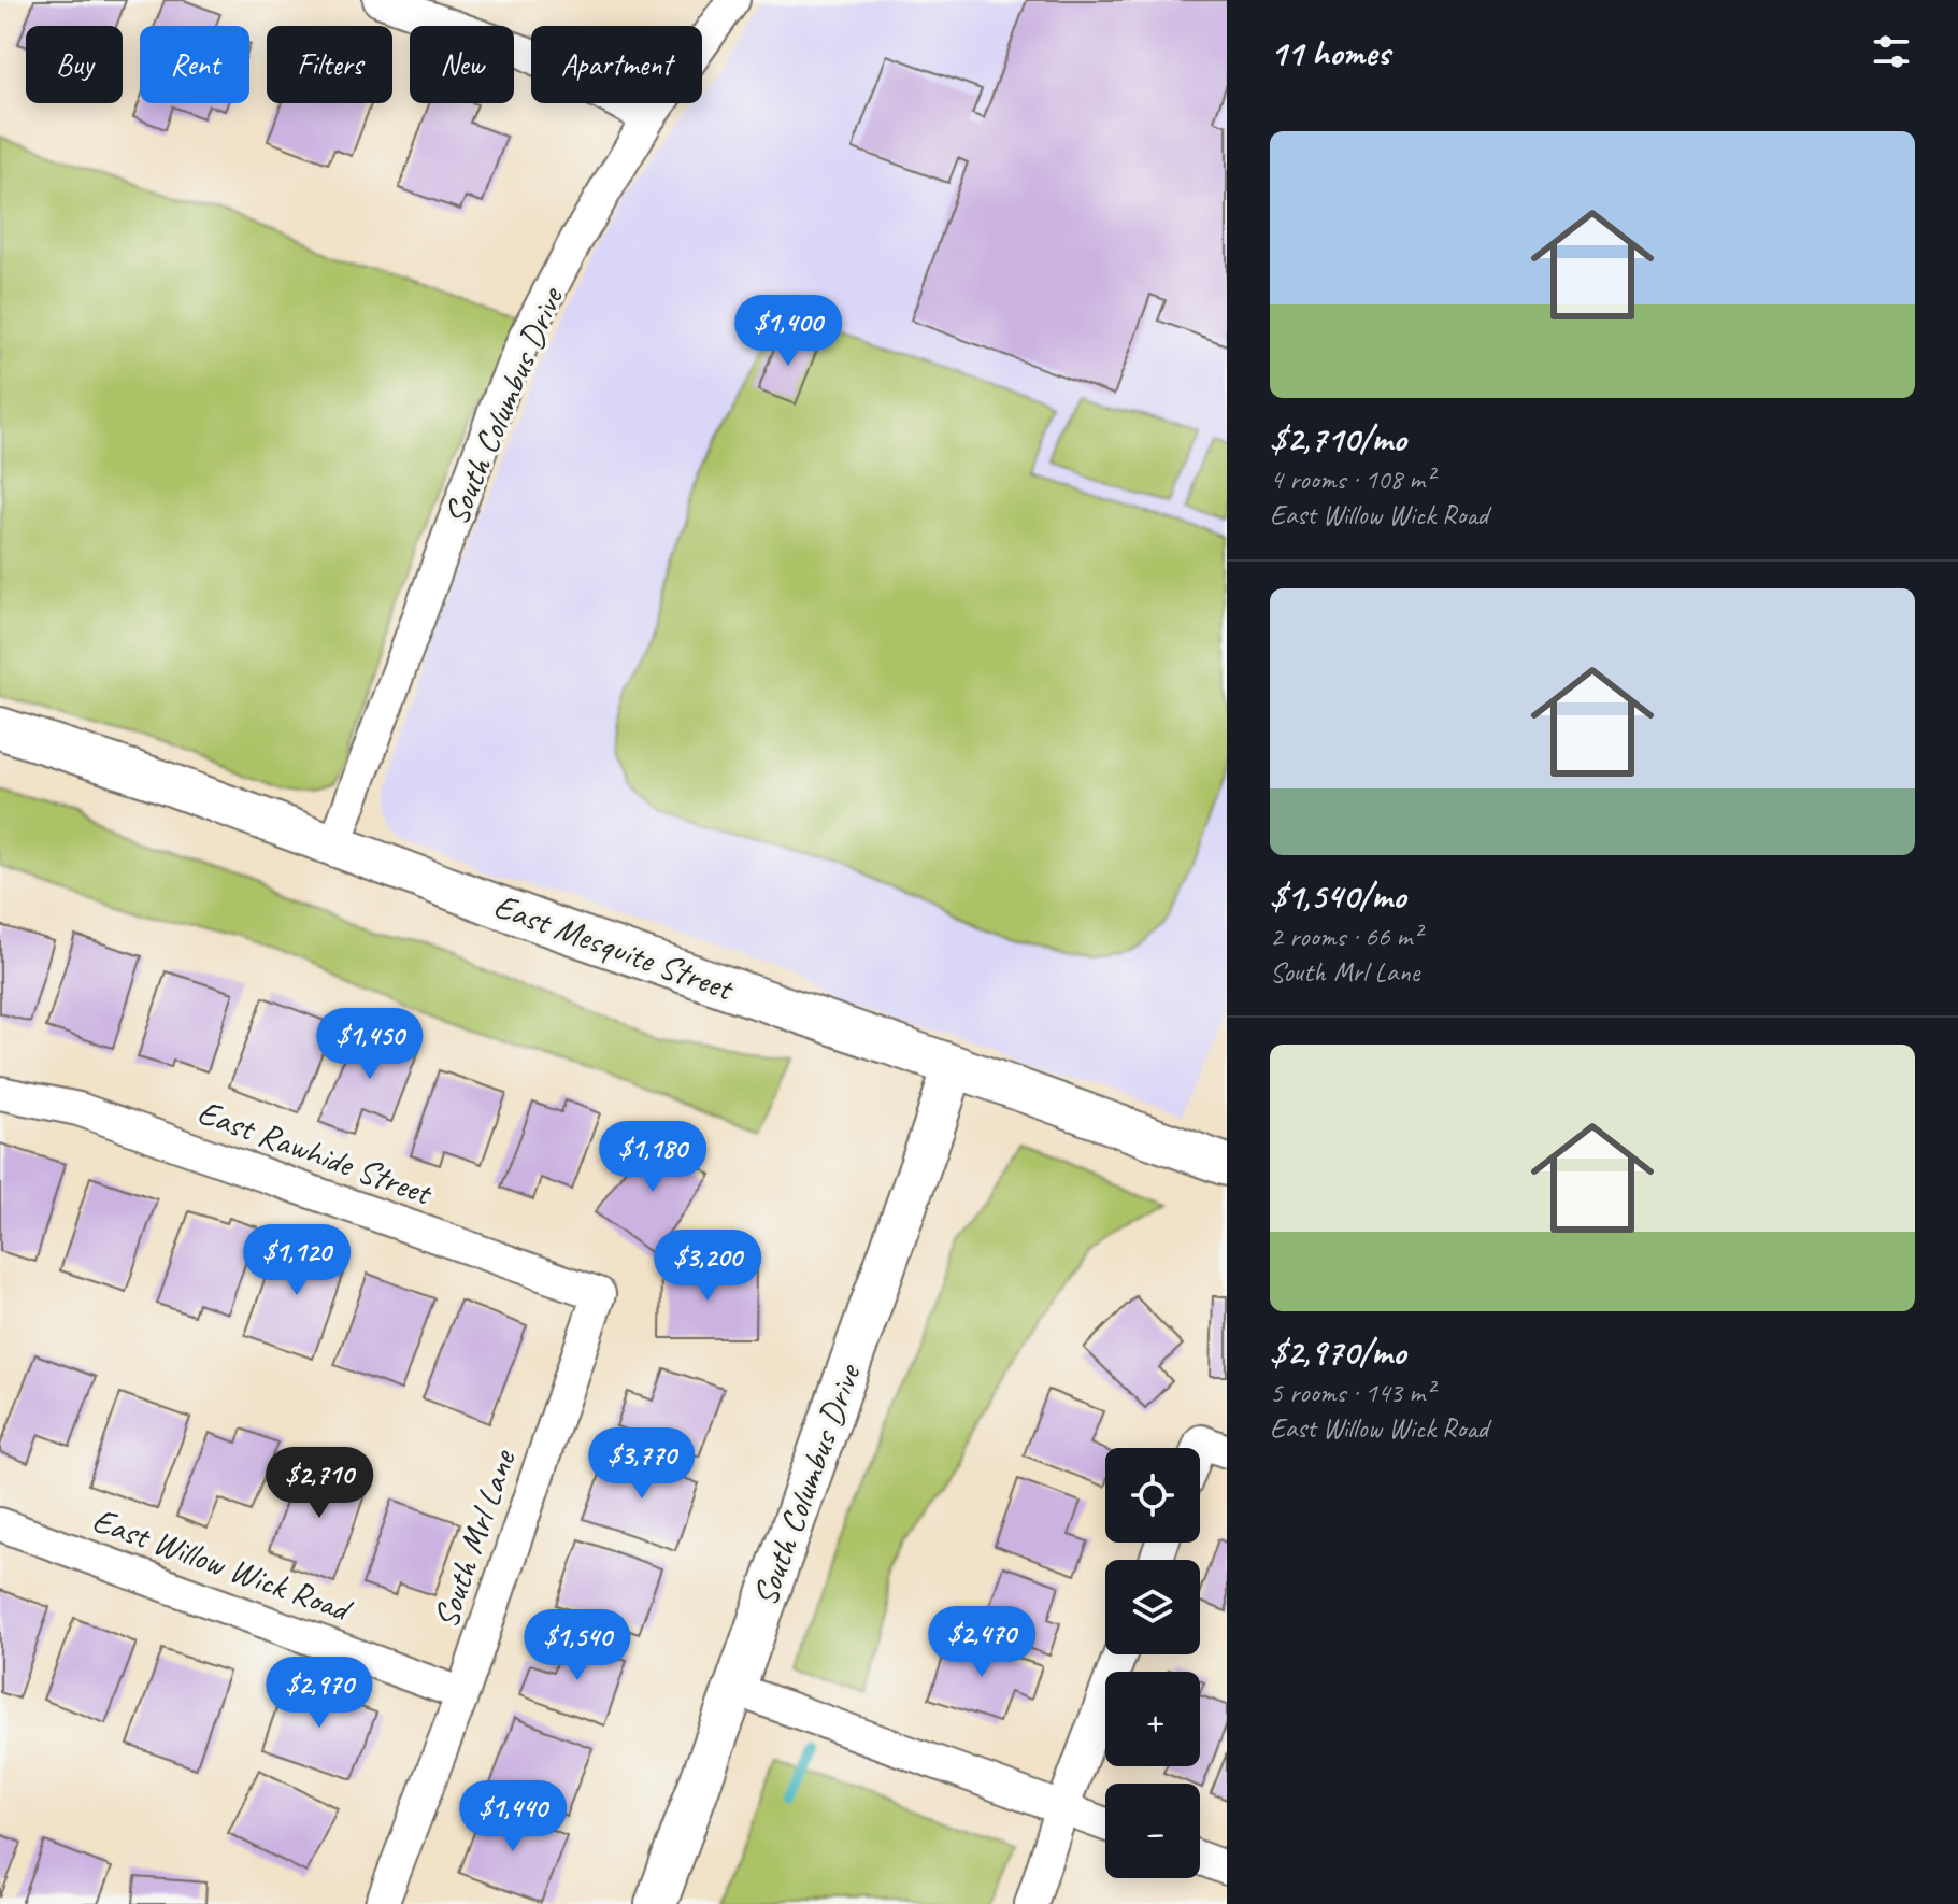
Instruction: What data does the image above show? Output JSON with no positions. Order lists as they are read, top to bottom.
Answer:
{
  "streets": {
    "street": [
      "South Columbus Drive",
      "East Mesquite Street",
      "East Rawhide Street",
      "South Mrl Lane",
      "East Willow Wick Road"
    ]
  },
  "crossings": [
    ["South Columbus Drive", "East Mesquite Street"],
    ["East Rawhide Street", "South Mrl Lane"],
    ["South Mrl Lane", "East Willow Wick Road"]
  ],
  "page": {
    "heading": "11 homes",
    "chip": [
      "Buy",
      "Rent",
      "Filters",
      "New",
      "Apartment"
    ],
    "list": [
      {
        "name": "$2,710/mo",
        "note": "4 rooms · 108 m² · East Willow Wick Road"
      },
      {
        "name": "$1,540/mo",
        "note": "2 rooms · 66 m² · South Mrl Lane"
      },
      {
        "name": "$2,970/mo",
        "note": "5 rooms · 143 m² · East Willow Wick Road"
      }
    ],
    "price": [
      "$1,400",
      "$1,450",
      "$1,180",
      "$1,120",
      "$3,200",
      "$3,770",
      "$2,710",
      "$2,470",
      "$1,540",
      "$2,970",
      "$1,440"
    ],
    "map_buttons": ["+", "−"]
  }
}
